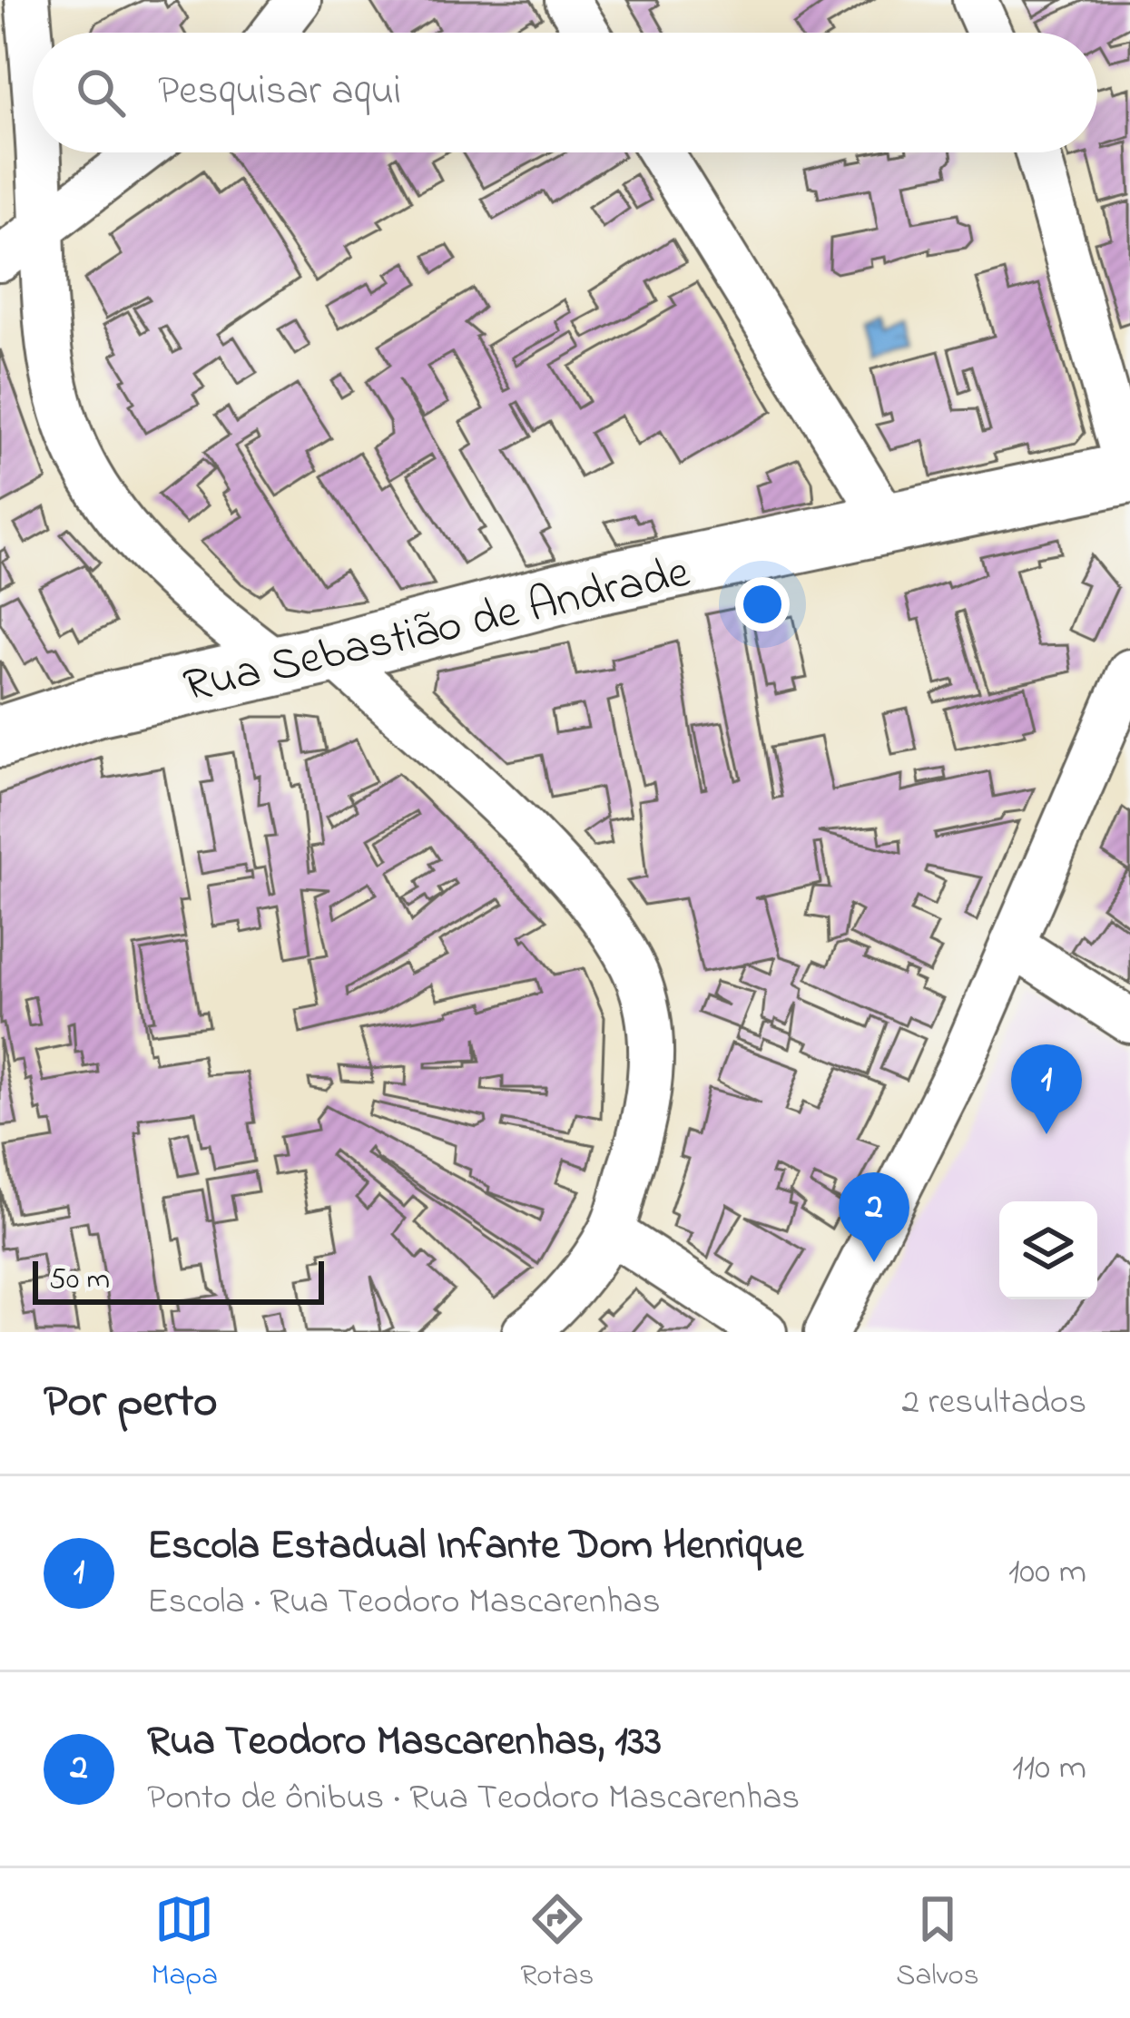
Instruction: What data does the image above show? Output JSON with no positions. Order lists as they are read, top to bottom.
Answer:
{
  "streets": {
    "street": ["Rua Sebastião de Andrade"]
  },
  "scale_bar": "50 m",
  "page": {
    "search": "Pesquisar aqui",
    "pins": ["1", "2"],
    "scale": "50 m",
    "heading": ["Por perto", "2 resultados"],
    "list": [
      {
        "mark": "1",
        "name": "Escola Estadual Infante Dom Henrique",
        "note": "Escola · Rua Teodoro Mascarenhas",
        "value": "100 m"
      },
      {
        "mark": "2",
        "name": "Rua Teodoro Mascarenhas, 133",
        "note": "Ponto de ônibus · Rua Teodoro Mascarenhas",
        "value": "110 m"
      }
    ],
    "nav": ["Mapa", "Rotas", "Salvos"]
  }
}
